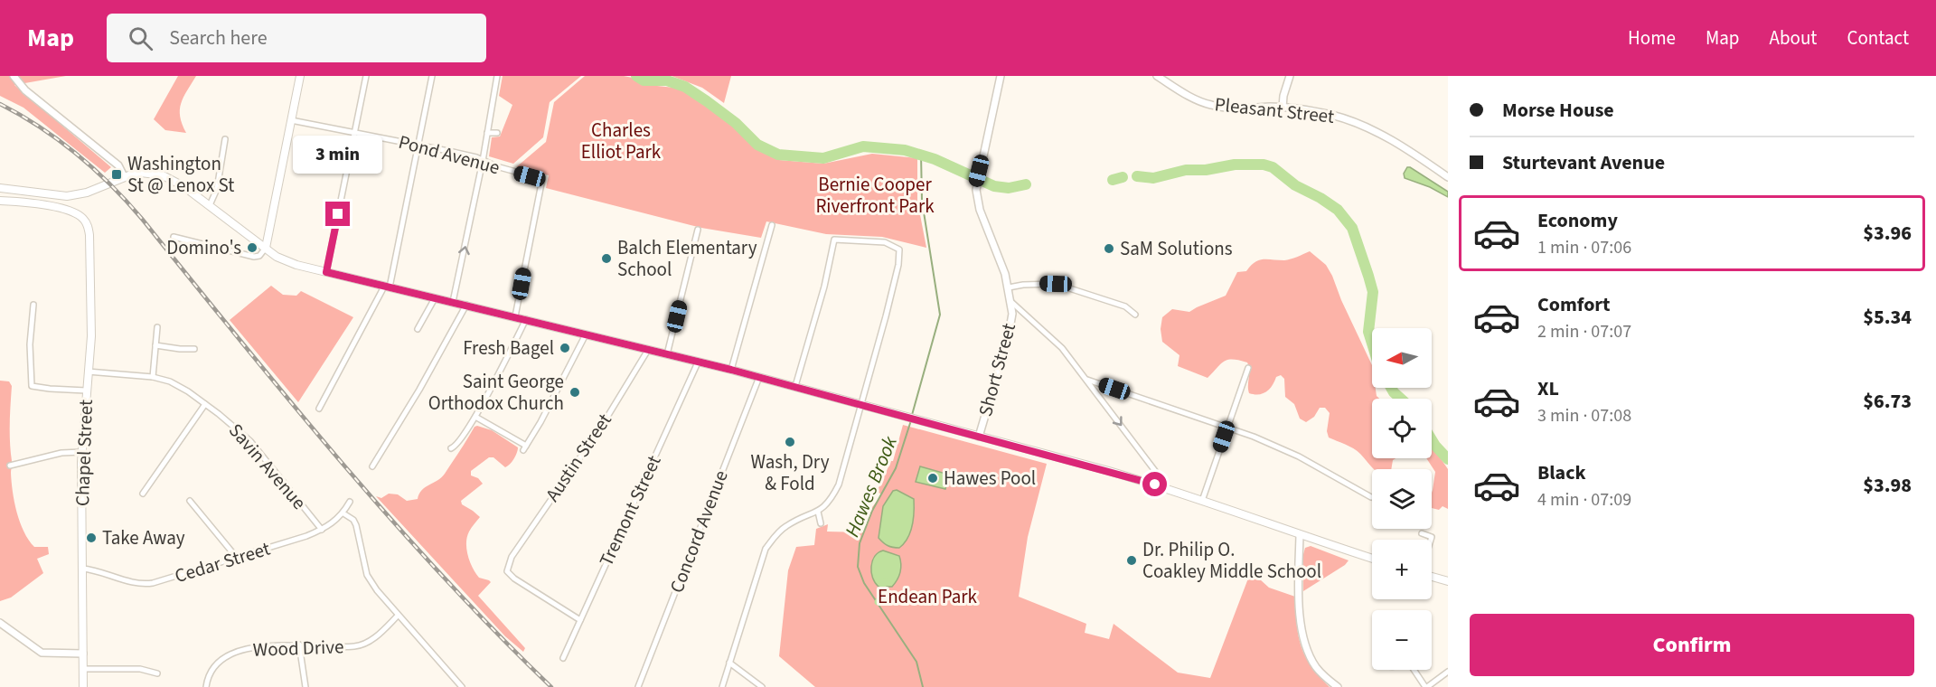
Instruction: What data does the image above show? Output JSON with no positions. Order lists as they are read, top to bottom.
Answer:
{
  "streets": {
    "main road": ["Chapel Street"],
    "street": [
      "Pleasant Street",
      "Pond Avenue",
      "Short Street",
      "Austin Street",
      "Savin Avenue",
      "Tremont Street",
      "Concord Avenue",
      "Cedar Street",
      "Wood Drive"
    ]
  },
  "crossings": [
    ["Chapel Street", "Savin Avenue"],
    ["Chapel Street", "Cedar Street"],
    ["Austin Street", "Tremont Street"],
    ["Savin Avenue", "Cedar Street"]
  ],
  "water": ["Hawes Brook"],
  "parks": ["Charles Elliot Park", "Bernie Cooper Riverfront Park", "Endean Park"],
  "places": {
    "transit": ["Washington St @ Lenox St"],
    "other": [
      "Domino's",
      "SaM Solutions",
      "Balch Elementary School",
      "Fresh Bagel",
      "Saint George Orthodox Church",
      "Wash, Dry & Fold",
      "Hawes Pool",
      "Take Away",
      "Dr. Philip O. Coakley Middle School"
    ]
  },
  "north": "left",
  "page": {
    "header": "Map",
    "search": "Search here",
    "nav": [
      "Home",
      "Map",
      "About",
      "Contact"
    ],
    "banner": ["Morse House", "Sturtevant Avenue"],
    "bubble": "3 min",
    "list": [
      {
        "name": "Economy",
        "note": "1 min · 07:06",
        "value": "$3.96"
      },
      {
        "name": "Comfort",
        "note": "2 min · 07:07",
        "value": "$5.34"
      },
      {
        "name": "XL",
        "note": "3 min · 07:08",
        "value": "$6.73"
      },
      {
        "name": "Black",
        "note": "4 min · 07:09",
        "value": "$3.98"
      }
    ],
    "map_buttons": ["+", "−"],
    "buttons": "Confirm"
  }
}
